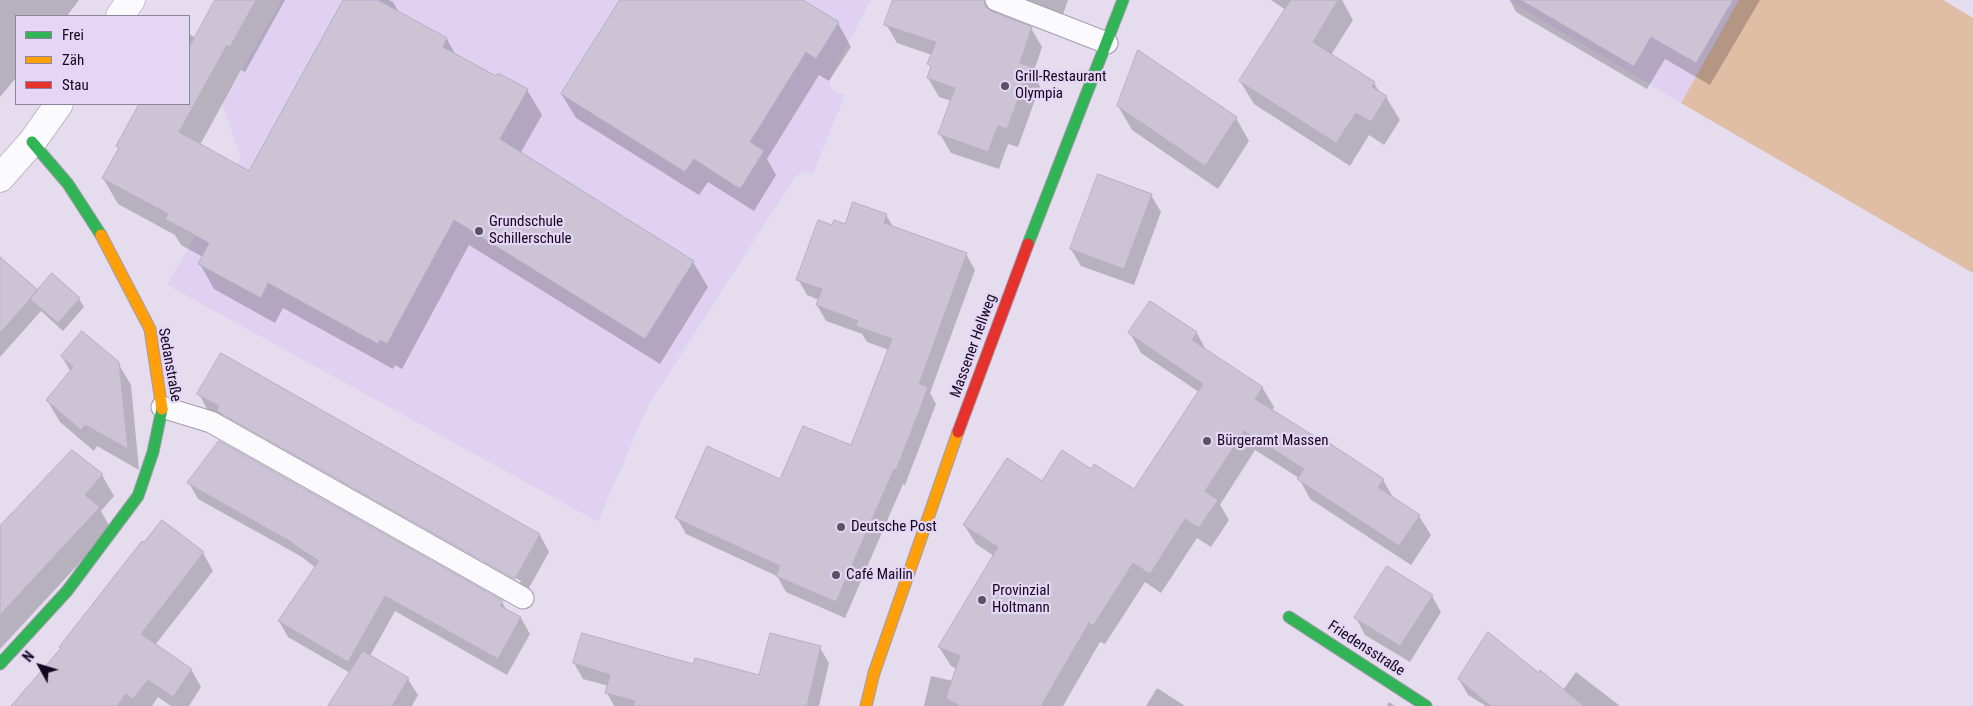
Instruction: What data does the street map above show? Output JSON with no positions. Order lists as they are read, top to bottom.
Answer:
{
  "streets": {
    "street": ["Massener Hellweg", "Sedanstraße", "Friedensstraße"]
  },
  "places": [
    "Grill-Restaurant Olympia",
    "Grundschule Schillerschule",
    "Bürgeramt Massen",
    "Deutsche Post",
    "Café Mailin",
    "Provinzial Holtmann"
  ],
  "legend": ["Frei", "Zäh", "Stau"],
  "north": "top left"
}
